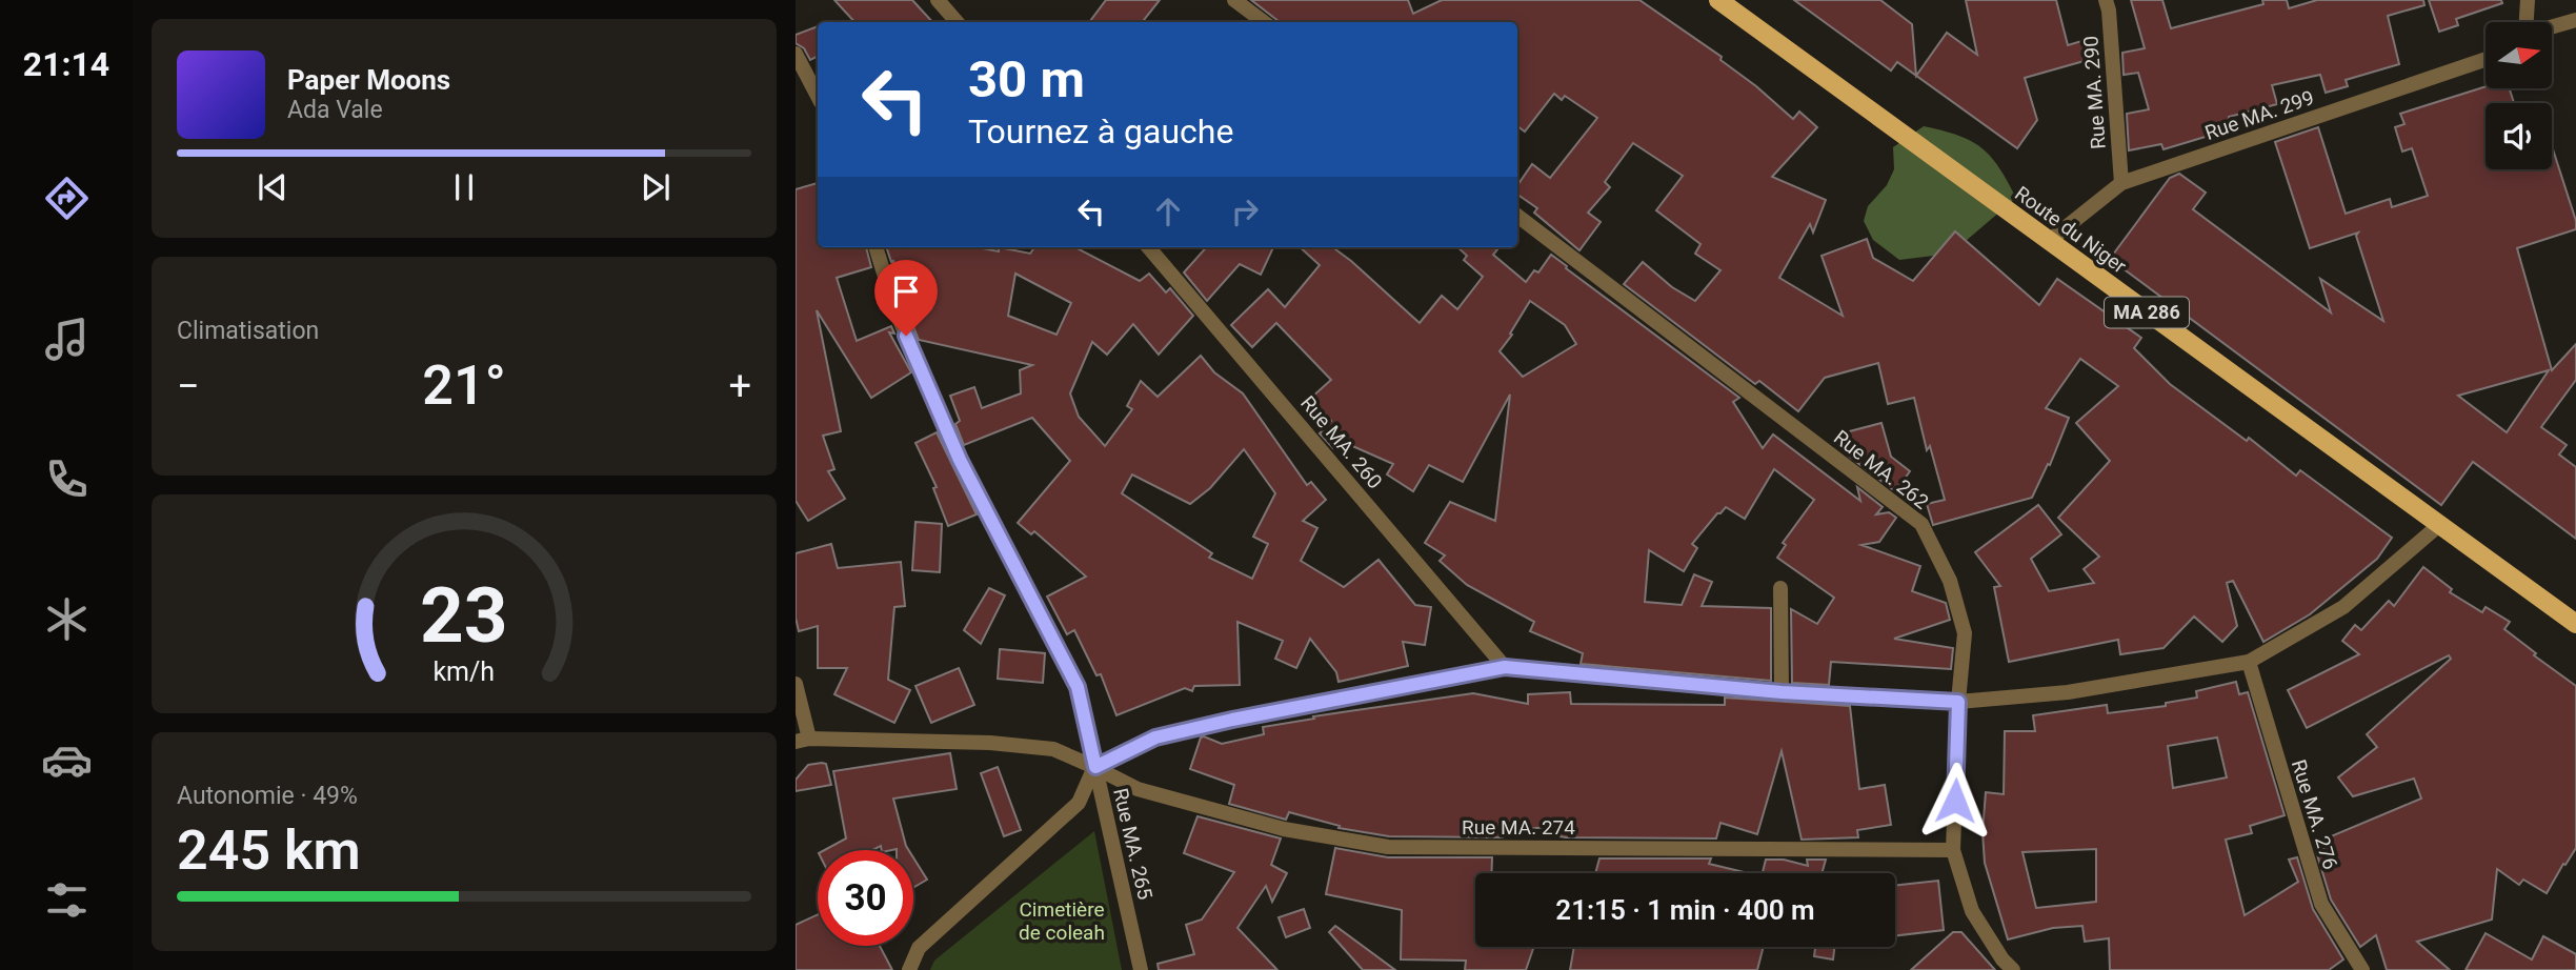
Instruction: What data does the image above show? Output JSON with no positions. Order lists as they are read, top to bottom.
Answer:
{
  "streets": {
    "main road": ["Route du Niger", "MA 286"],
    "street": [
      "Rue MA. 290",
      "Rue MA. 299",
      "Rue MA. 260",
      "Rue MA. 262",
      "Rue MA. 276",
      "Rue MA. 274",
      "Rue MA. 265"
    ]
  },
  "crossings": [
    ["Rue MA. 290", "Rue MA. 299"],
    ["Rue MA. 299", "Route du Niger"],
    ["Rue MA. 262", "Rue MA. 274"],
    ["Rue MA. 274", "Rue MA. 265"]
  ],
  "parks": ["Cimetière de coleah"],
  "north": "right",
  "page": {
    "tabs": "21:14",
    "turn": ["30 m", "Tournez à gauche"],
    "song": ["Paper Moons", "Ada Vale"],
    "tile": [
      "Climatisation",
      ["Autonomie · 49%", "245 km"]
    ],
    "heat": ["−", "21°", "+"],
    "limit": "30",
    "trip": "21:15 · 1 min · 400 m",
    "gauge": ["23", "km/h"]
  }
}
